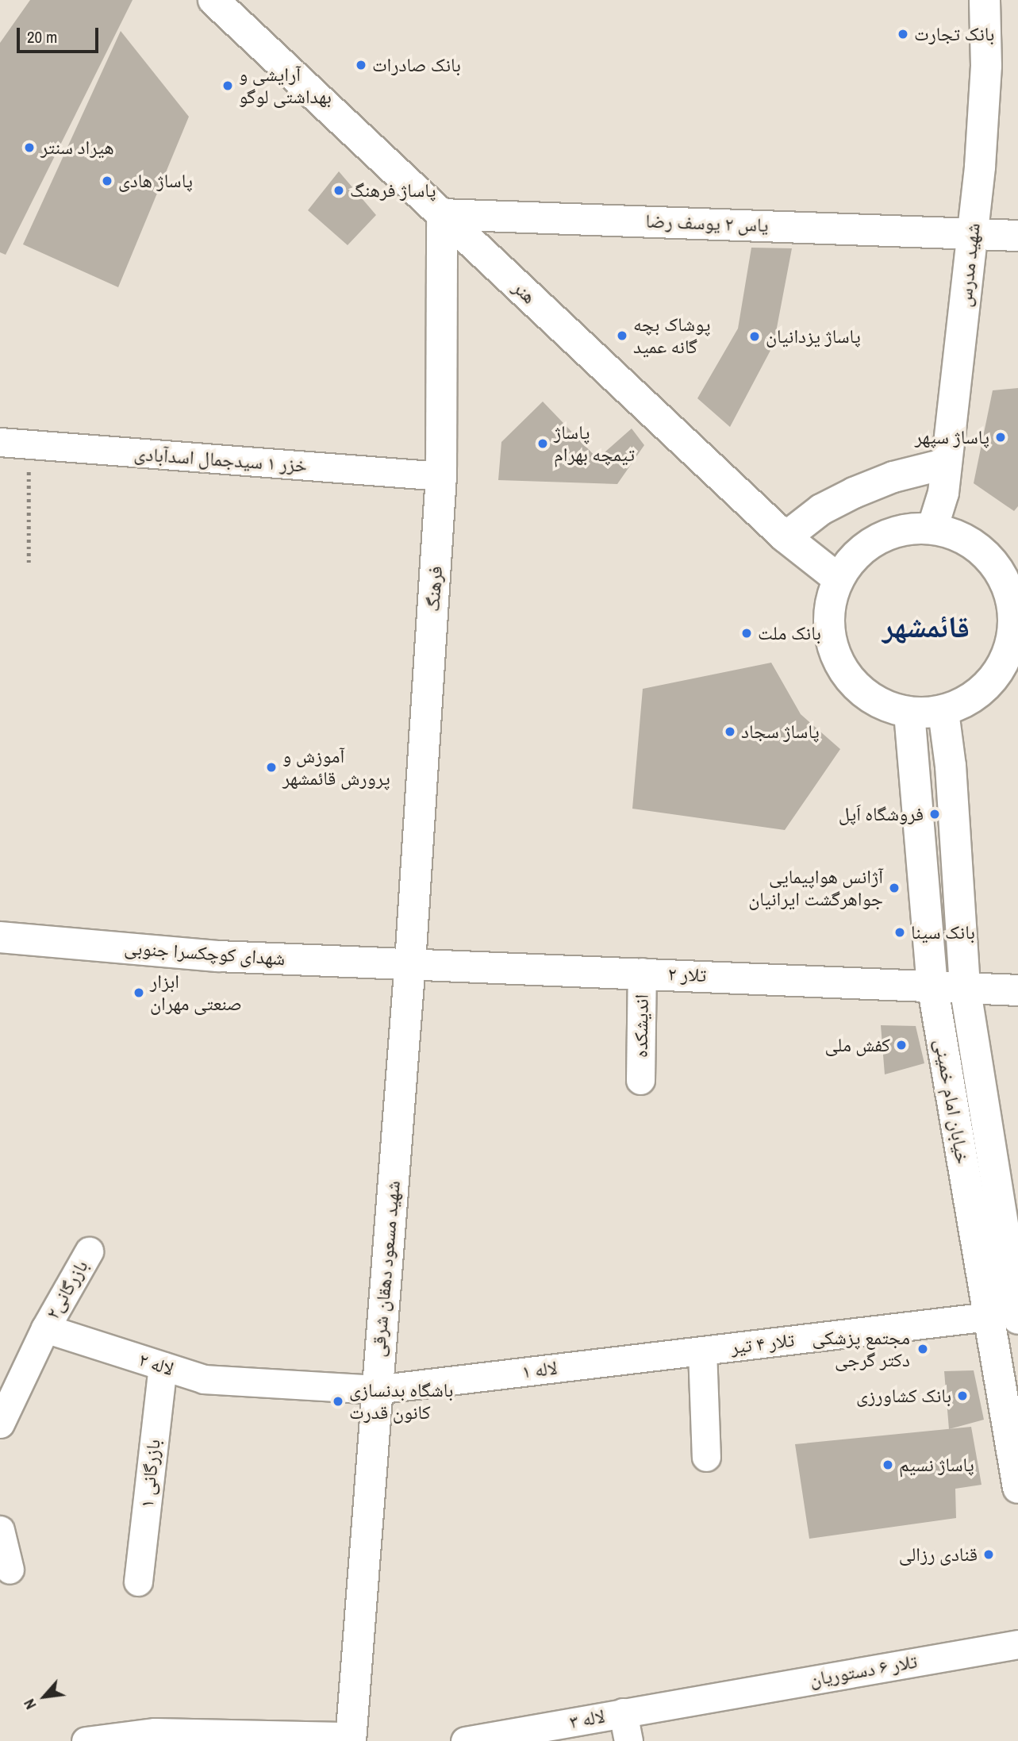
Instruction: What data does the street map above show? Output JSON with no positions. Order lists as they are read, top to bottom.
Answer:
{
  "streets": {
    "main road": [
      "یاس ۲ یوسف رضا",
      "شهید مدرس",
      "هنر",
      "فرهنگ",
      "شهدای کوچکسرا جنوبی",
      "تلار ۲",
      "خیابان امام خمینی",
      "شهید مسعود دهقان شرقی"
    ],
    "street": [
      "خزر ۱ سیدجمال اسدآبادی",
      "اندیشکده",
      "بازرگانی۲",
      "تلار ۴ تیر",
      "لاله ۲",
      "لاله ۱",
      "بازرگانی ۱",
      "تلار ۶ دستوریان",
      "لاله ۳"
    ]
  },
  "crossings": [
    ["یاس ۲ یوسف رضا", "شهید مدرس"],
    ["یاس ۲ یوسف رضا", "هنر"],
    ["یاس ۲ یوسف رضا", "فرهنگ"],
    ["شهید مدرس", "هنر"],
    ["شهید مدرس", "خیابان امام خمینی"],
    ["هنر", "فرهنگ"],
    ["هنر", "خیابان امام خمینی"],
    ["خزر ۱ سیدجمال اسدآبادی", "فرهنگ"],
    ["فرهنگ", "شهدای کوچکسرا جنوبی"],
    ["فرهنگ", "تلار ۲"],
    ["فرهنگ", "شهید مسعود دهقان شرقی"],
    ["شهدای کوچکسرا جنوبی", "تلار ۲"],
    ["شهدای کوچکسرا جنوبی", "شهید مسعود دهقان شرقی"],
    ["تلار ۲", "اندیشکده"],
    ["تلار ۲", "خیابان امام خمینی"],
    ["تلار ۲", "شهید مسعود دهقان شرقی"],
    ["خیابان امام خمینی", "تلار ۴ تیر"],
    ["شهید مسعود دهقان شرقی", "لاله ۲"],
    ["شهید مسعود دهقان شرقی", "لاله ۱"],
    ["بازرگانی۲", "لاله ۲"],
    ["تلار ۴ تیر", "لاله ۱"],
    ["لاله ۲", "لاله ۱"],
    ["لاله ۲", "بازرگانی ۱"],
    ["تلار ۶ دستوریان", "لاله ۳"]
  ],
  "districts": ["قائمشهر"],
  "places": [
    "بانک تجارت",
    "بانک صادرات",
    "آرایشی و بهداشتی لوگو",
    "هیراد سنتر",
    "پاساژ هادی",
    "پاساژ فرهنگ",
    "پوشاک بچه گانه عمید",
    "پاساژ یزدانیان",
    "پاساژ سپهر",
    "پاساژ تیمچه بهرام",
    "بانک ملت",
    "پاساژ سجاد",
    "آموزش و پرورش قائمشهر",
    "فروشگاه اَپل",
    "آژانس هواپیمایی جواهرگشت ایرانیان",
    "بانک سینا",
    "ابزار صنعتی مهران",
    "کفش ملی",
    "مجتمع پزشکی دکتر گرجی",
    "بانک کشاورزی",
    "باشگاه بدنسازی کانون قدرت",
    "پاساژ نسیم",
    "قنادی رزالی"
  ],
  "scale_bar": "20 m",
  "north": "bottom left"
}
